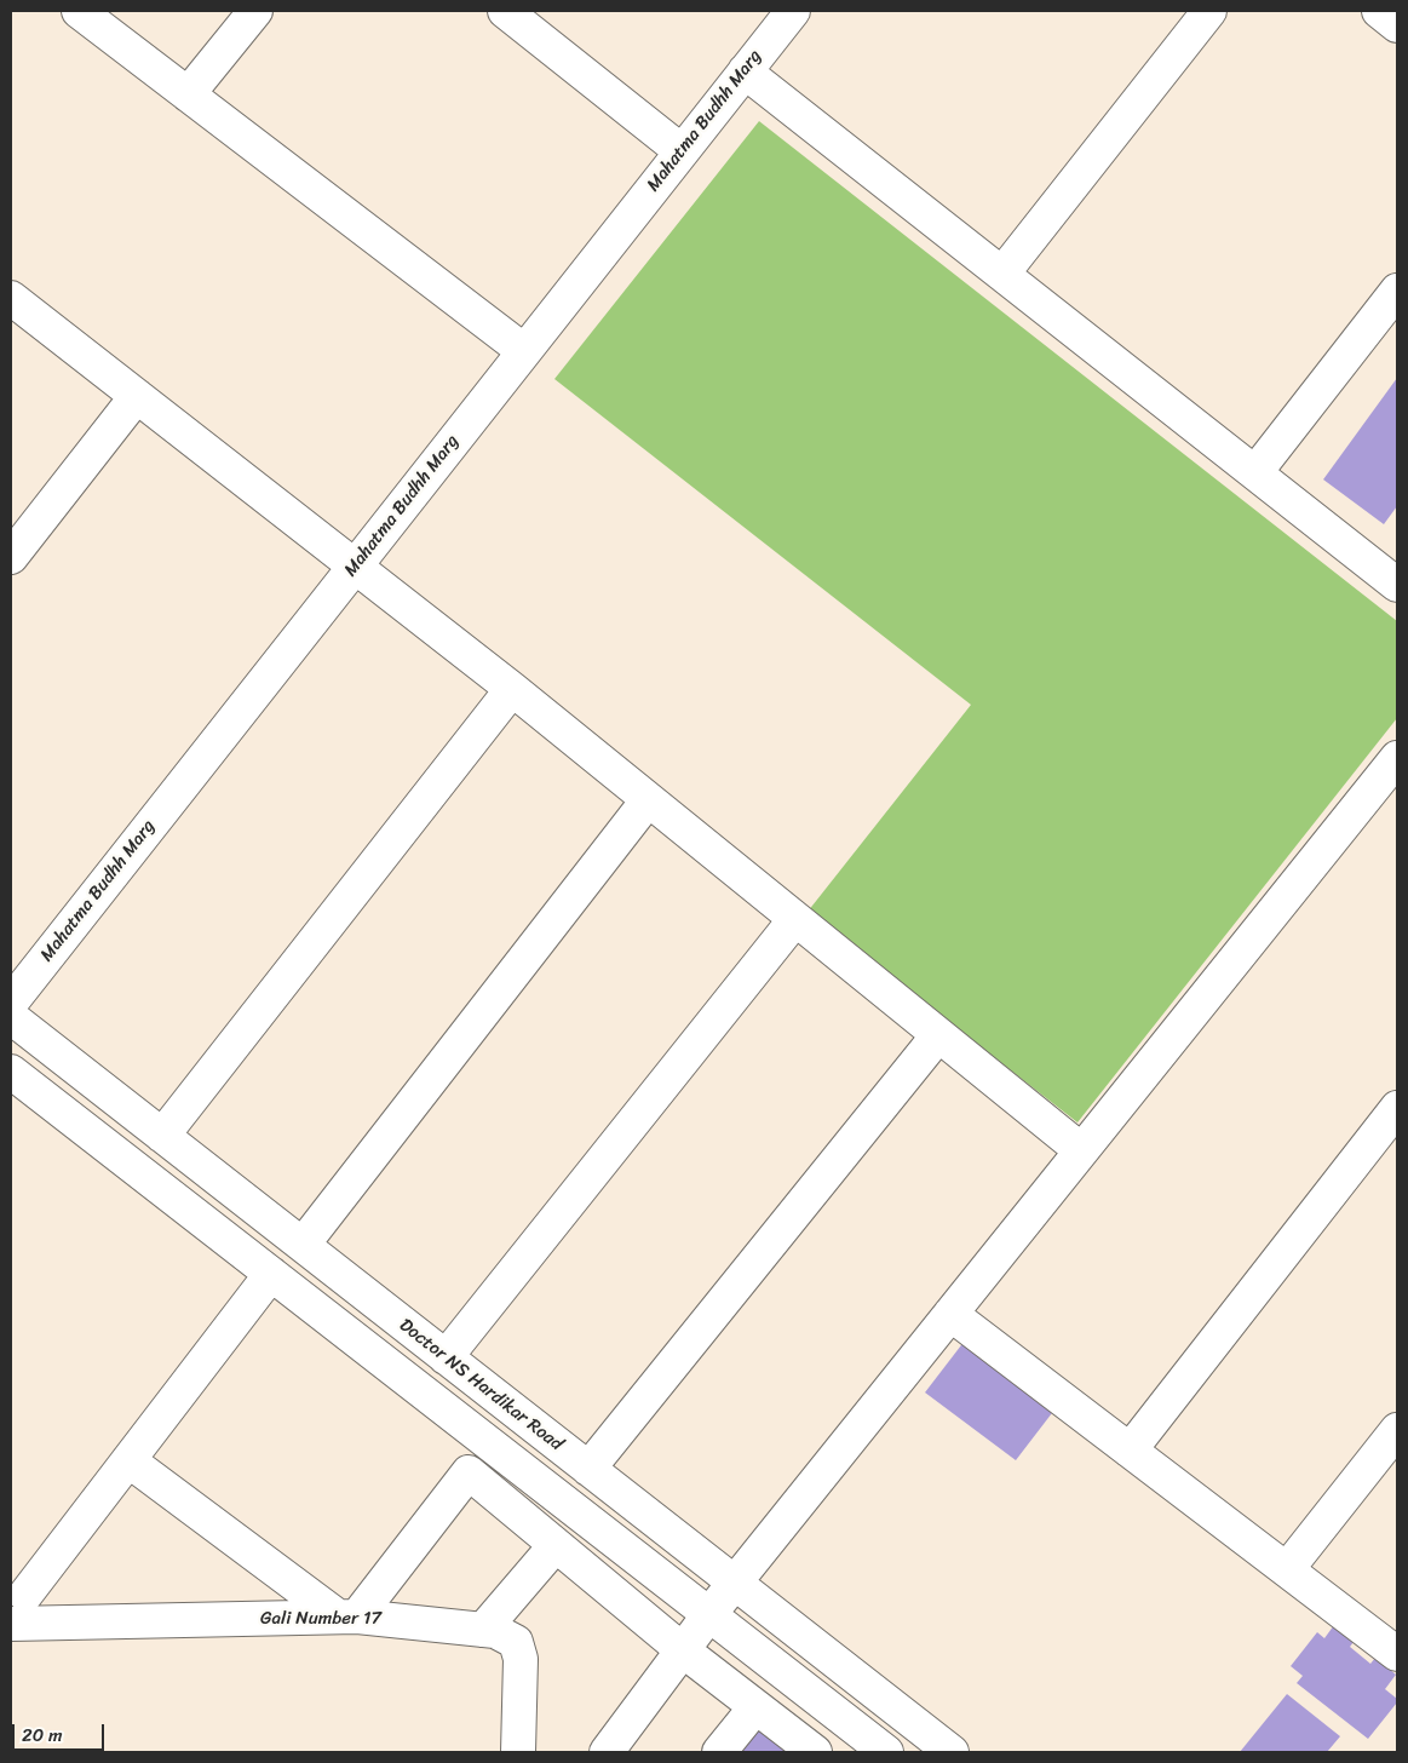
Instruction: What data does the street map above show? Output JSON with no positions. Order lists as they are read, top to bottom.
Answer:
{
  "streets": {
    "street": ["Mahatma Budhh Marg", "Doctor NS Hardikar Road", "Gali Number 17"]
  },
  "scale_bar": "20 m"
}
